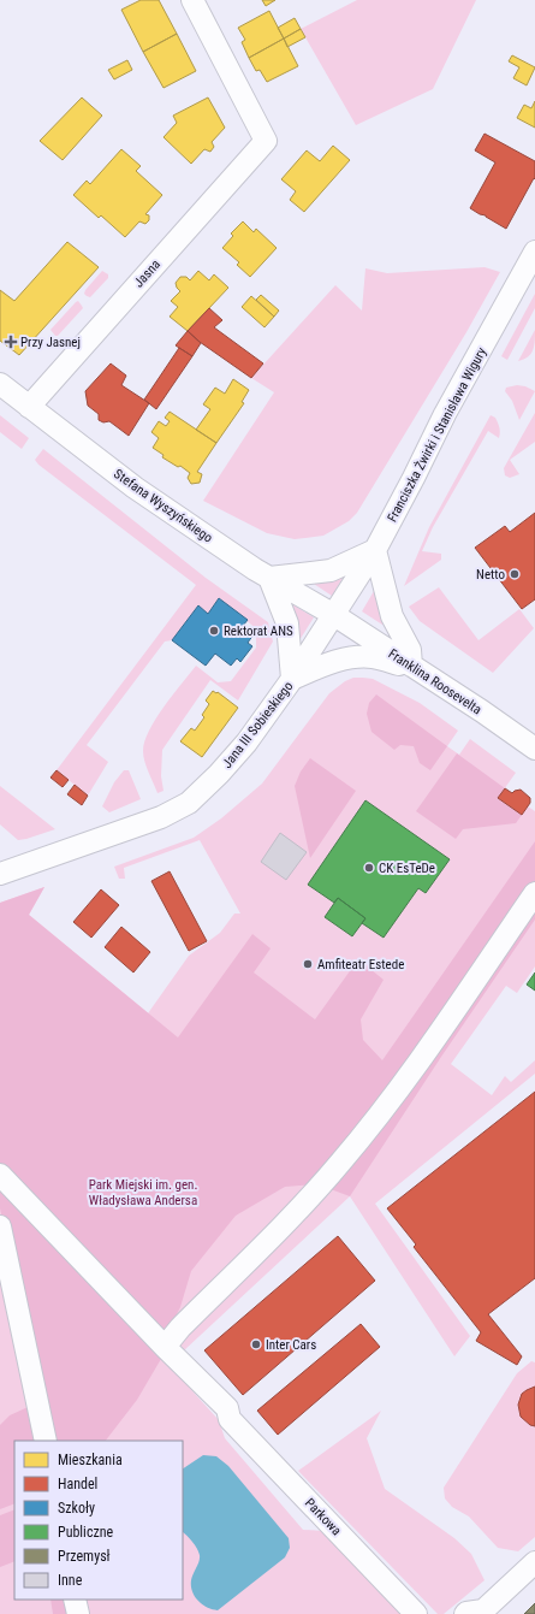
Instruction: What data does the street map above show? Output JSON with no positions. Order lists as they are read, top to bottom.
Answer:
{
  "streets": {
    "street": [
      "Jasna",
      "Franciszka Żwirki i Stanisława Wigury",
      "Stefana Wyszyńskiego",
      "Franklina Roosevelta",
      "Jana III Sobieskiego",
      "Parkowa"
    ]
  },
  "crossings": [
    ["Jasna", "Stefana Wyszyńskiego"],
    ["Franciszka Żwirki i Stanisława Wigury", "Stefana Wyszyńskiego"],
    ["Franciszka Żwirki i Stanisława Wigury", "Franklina Roosevelta"],
    ["Franciszka Żwirki i Stanisława Wigury", "Jana III Sobieskiego"],
    ["Stefana Wyszyńskiego", "Franklina Roosevelta"],
    ["Stefana Wyszyńskiego", "Jana III Sobieskiego"],
    ["Franklina Roosevelta", "Jana III Sobieskiego"]
  ],
  "parks": ["Park Miejski im. gen. Władysława Andersa"],
  "places": {
    "health": ["Przy Jasnej"],
    "other": [
      "Netto",
      "Rektorat ANS",
      "CK EsTeDe",
      "Amfiteatr Estede",
      "Inter Cars"
    ]
  },
  "legend": [
    "Mieszkania",
    "Handel",
    "Szkoły",
    "Publiczne",
    "Przemysł",
    "Inne"
  ]
}
